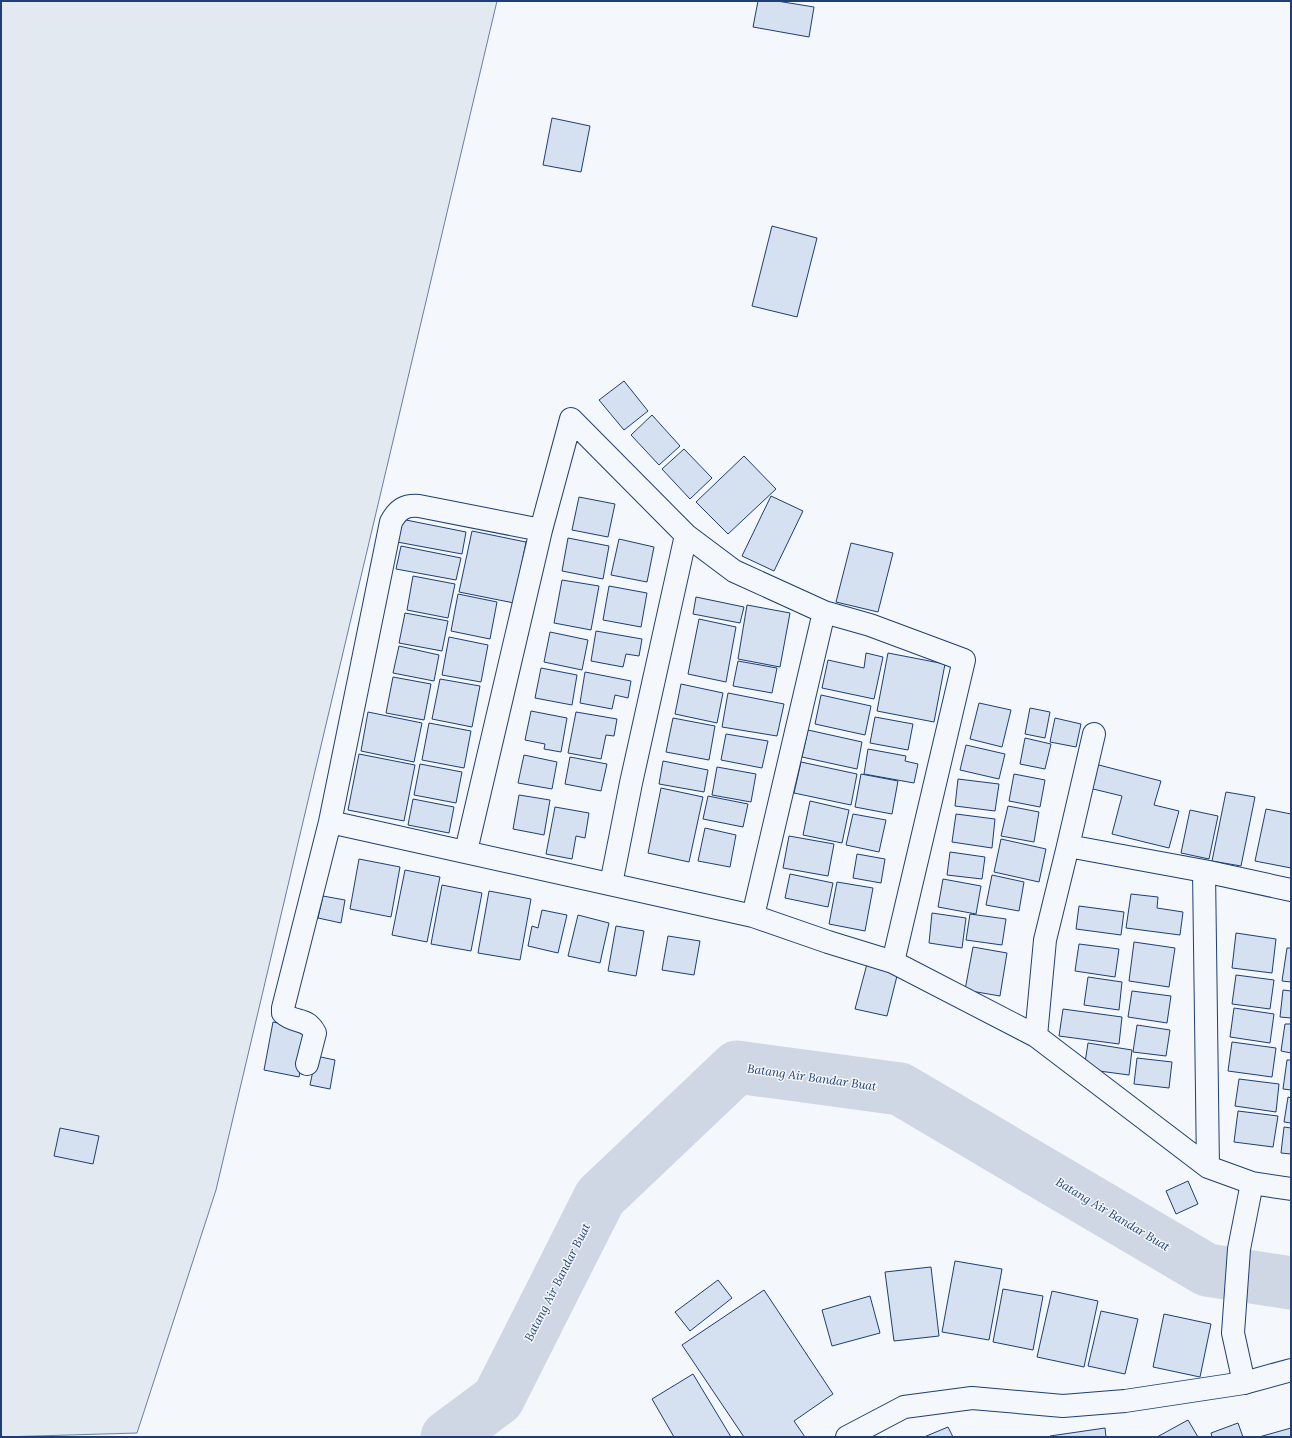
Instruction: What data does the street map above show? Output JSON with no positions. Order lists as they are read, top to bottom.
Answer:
{
  "water": ["Batang Air Bandar Buat"]
}
